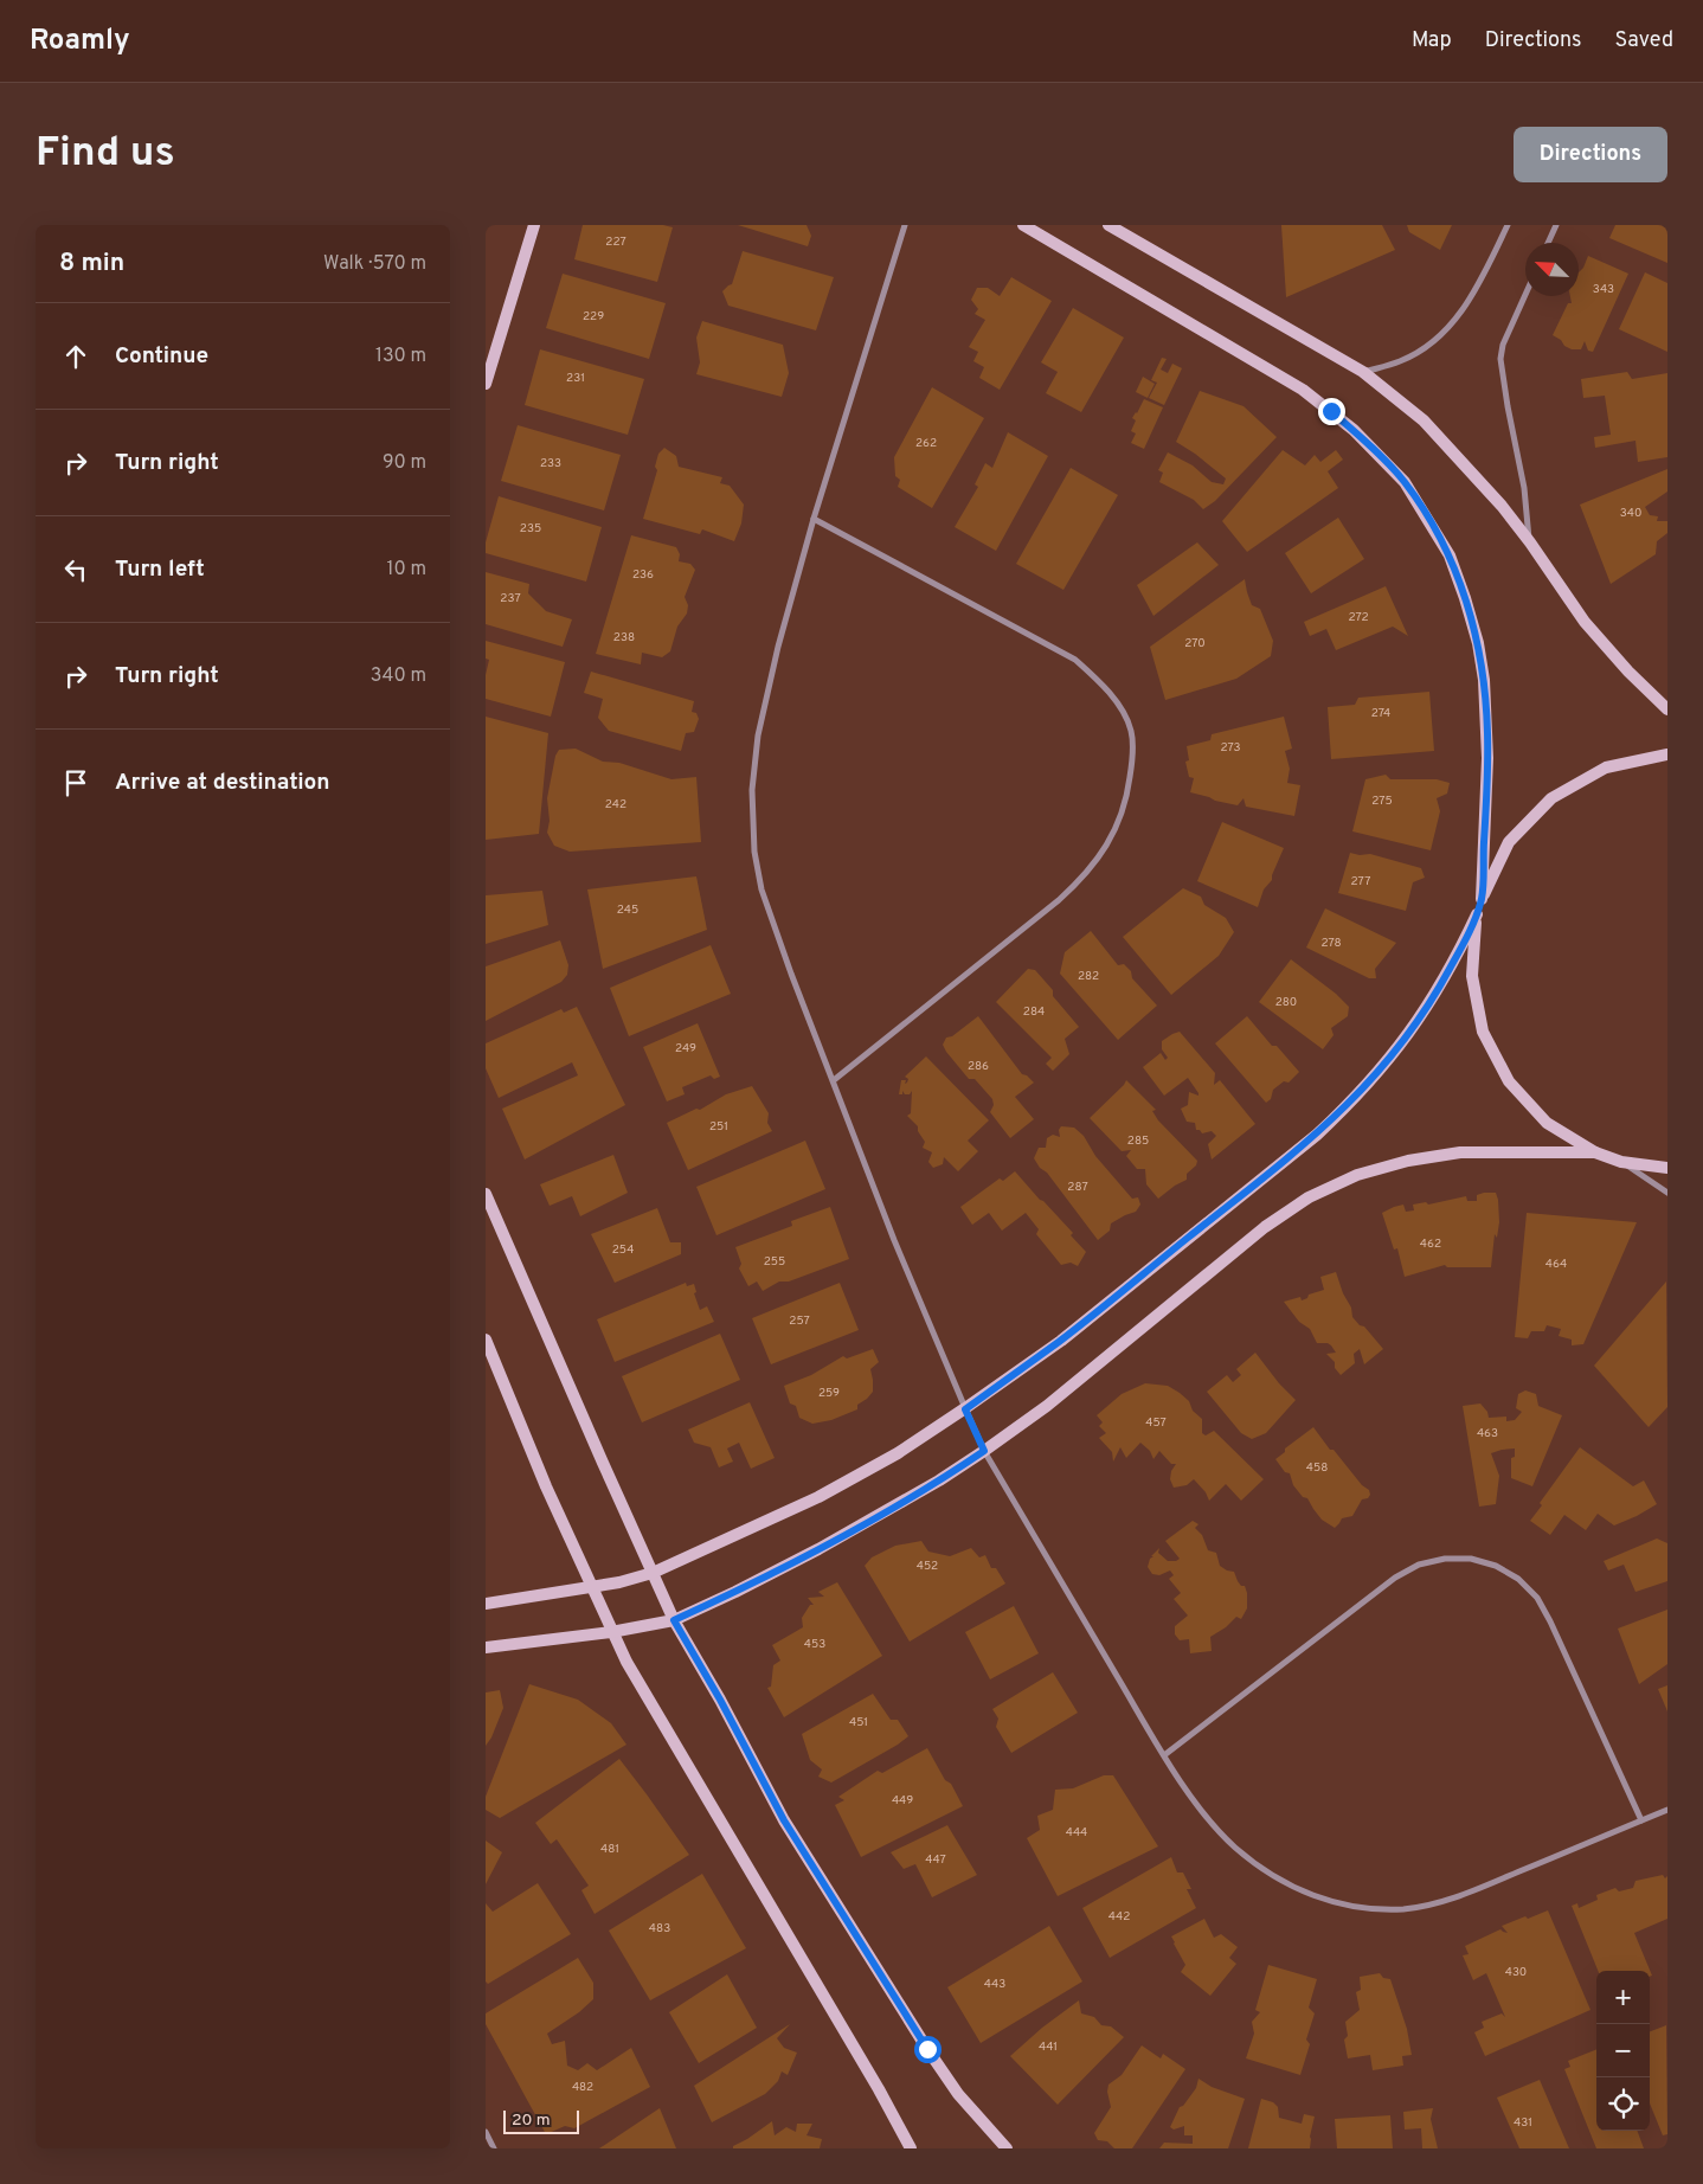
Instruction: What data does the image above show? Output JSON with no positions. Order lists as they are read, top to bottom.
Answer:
{
  "house_numbers": [
    "227",
    "343",
    "229",
    "231",
    "262",
    "233",
    "340",
    "235",
    "236",
    "237",
    "272",
    "238",
    "270",
    "274",
    "273",
    "275",
    "242",
    "277",
    "245",
    "278",
    "282",
    "280",
    "284",
    "249",
    "286",
    "251",
    "285",
    "287",
    "462",
    "254",
    "255",
    "464",
    "257",
    "259",
    "457",
    "463",
    "458",
    "452",
    "453",
    "451",
    "449",
    "444",
    "481",
    "447",
    "442",
    "483",
    "430",
    "443",
    "441",
    "482",
    "431"
  ],
  "scale_bar": "20 m",
  "north": "top left",
  "page": {
    "header": "Roamly",
    "nav": ["Map", "Directions", "Saved"],
    "buttons": "Directions",
    "title": "Find us",
    "heading": ["8 min", "Walk · 570 m"],
    "list": [
      ["Continue", "130 m"],
      ["Turn right", "90 m"],
      ["Turn left", "10 m"],
      ["Turn right", "340 m"],
      "Arrive at destination"
    ],
    "map_buttons": ["+", "−"],
    "scale": "20 m"
  }
}
